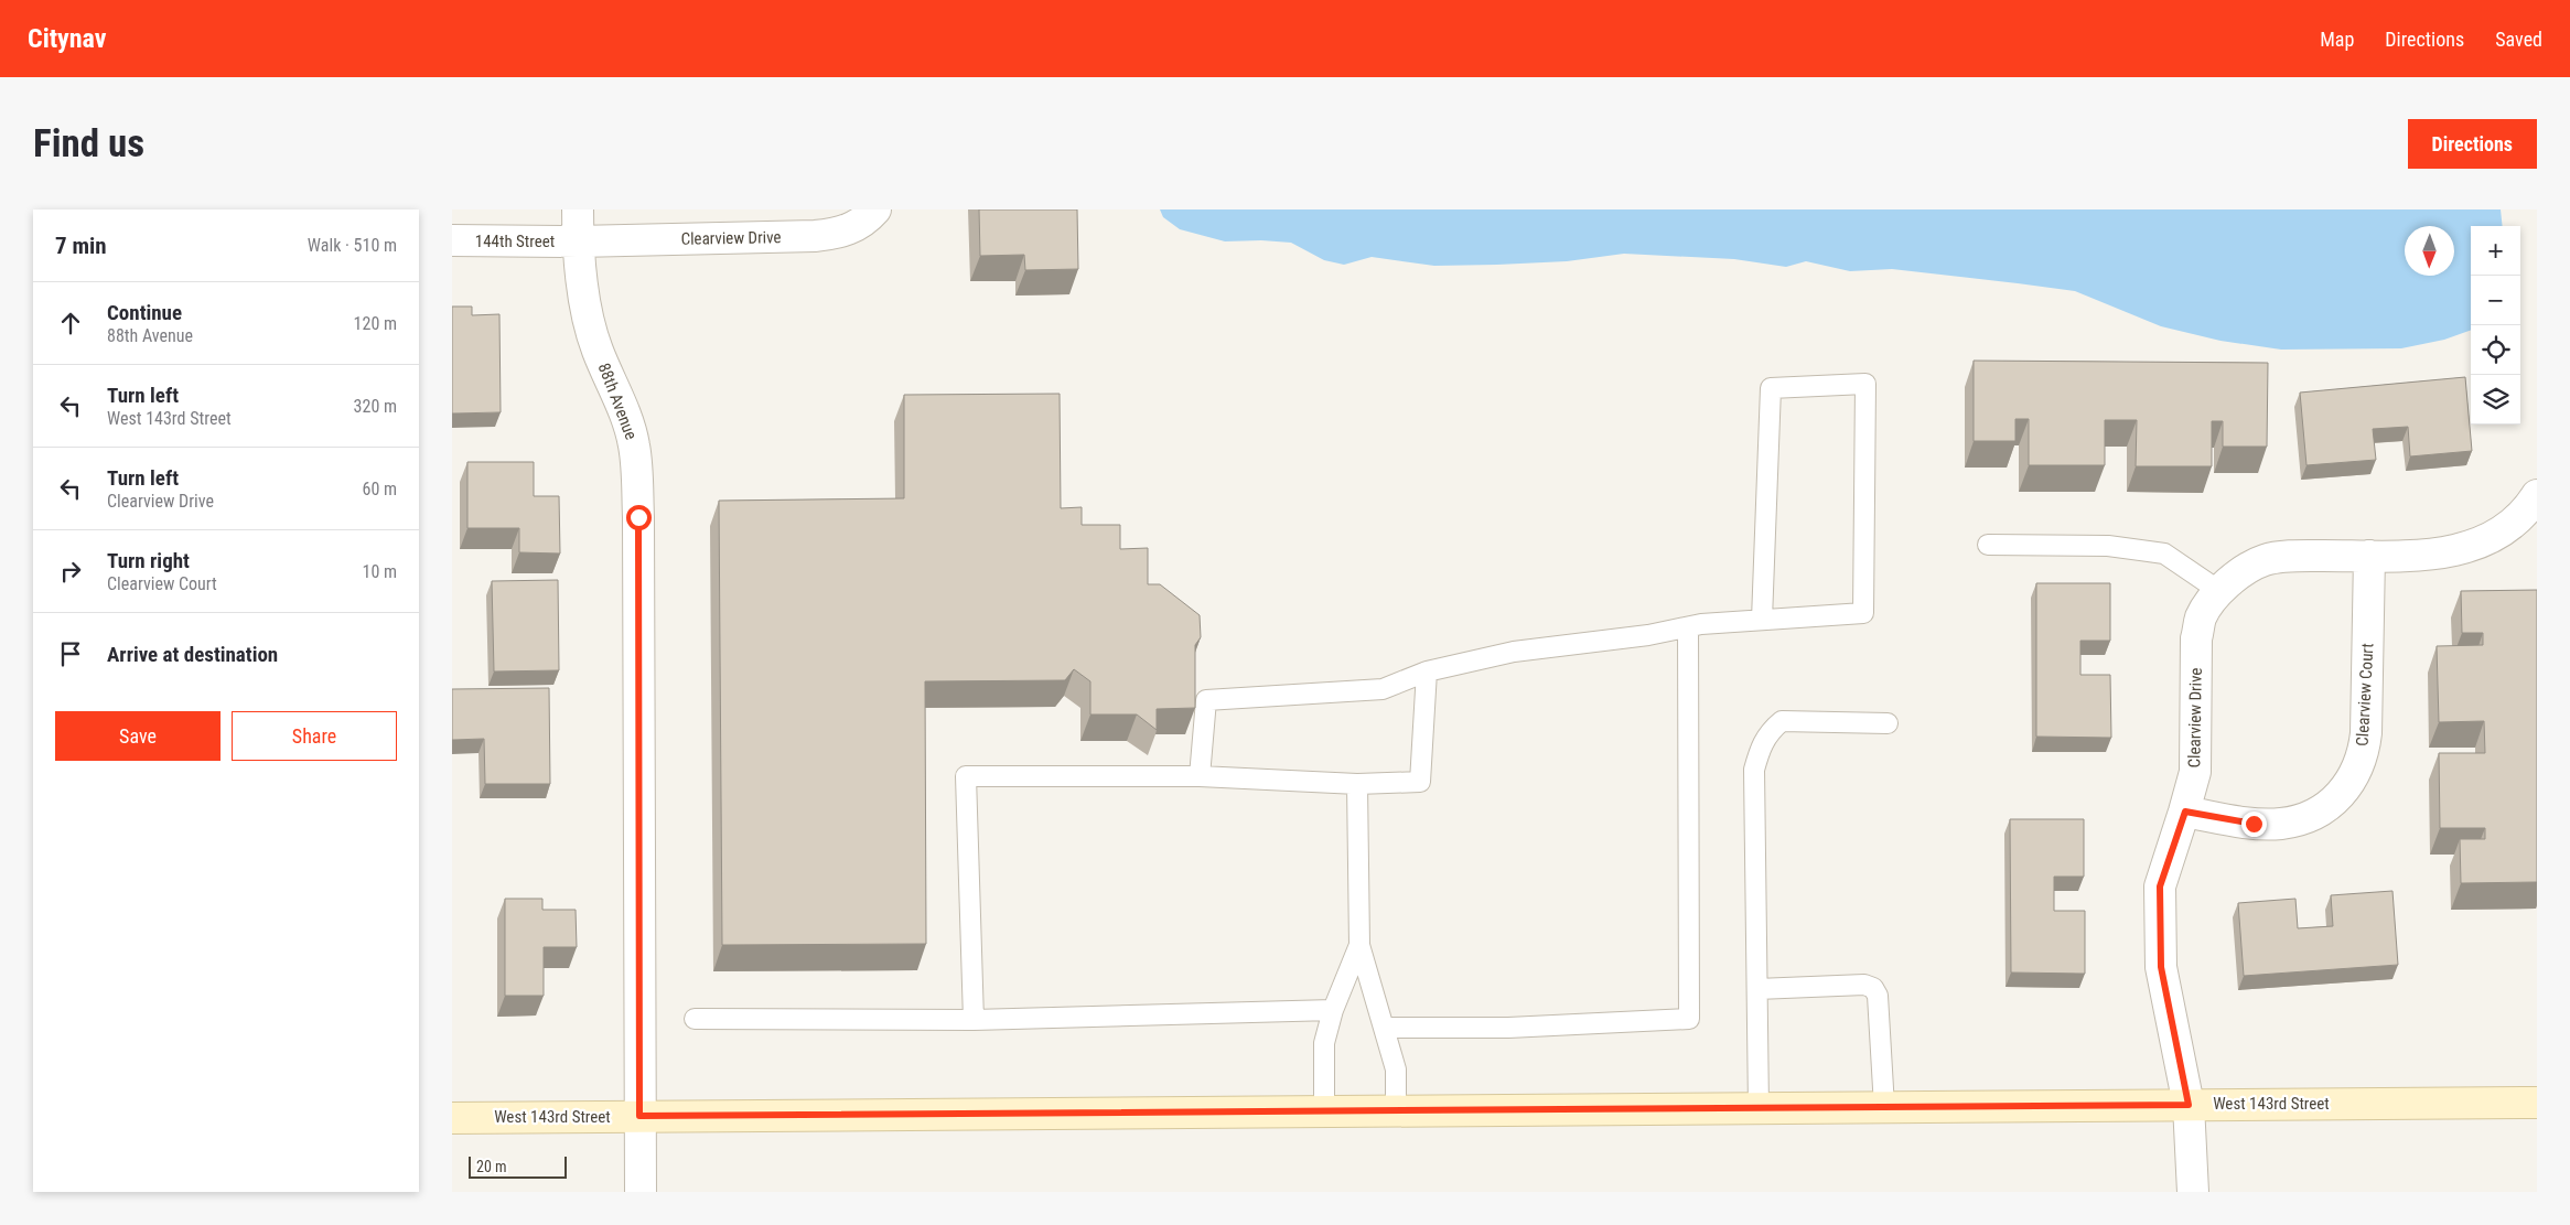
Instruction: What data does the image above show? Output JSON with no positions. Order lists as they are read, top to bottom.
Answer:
{
  "streets": {
    "main road": ["West 143rd Street"],
    "street": [
      "Clearview Drive",
      "144th Street",
      "88th Avenue",
      "Clearview Court"
    ]
  },
  "crossings": [
    ["Clearview Drive", "144th Street"],
    ["Clearview Drive", "88th Avenue"],
    ["Clearview Drive", "Clearview Court"],
    ["Clearview Drive", "West 143rd Street"],
    ["144th Street", "88th Avenue"],
    ["88th Avenue", "West 143rd Street"]
  ],
  "scale_bar": "20 m",
  "north": "bottom",
  "page": {
    "header": "Citynav",
    "nav": ["Map", "Directions", "Saved"],
    "buttons": [
      "Directions",
      ["Save", "Share"]
    ],
    "title": "Find us",
    "heading": ["7 min", "Walk · 510 m"],
    "map_buttons": ["+", "−"],
    "list": [
      ["Continue", "88th Avenue", "120 m"],
      ["Turn left", "West 143rd Street", "320 m"],
      ["Turn left", "Clearview Drive", "60 m"],
      ["Turn right", "Clearview Court", "10 m"],
      "Arrive at destination"
    ],
    "scale": "20 m"
  }
}
